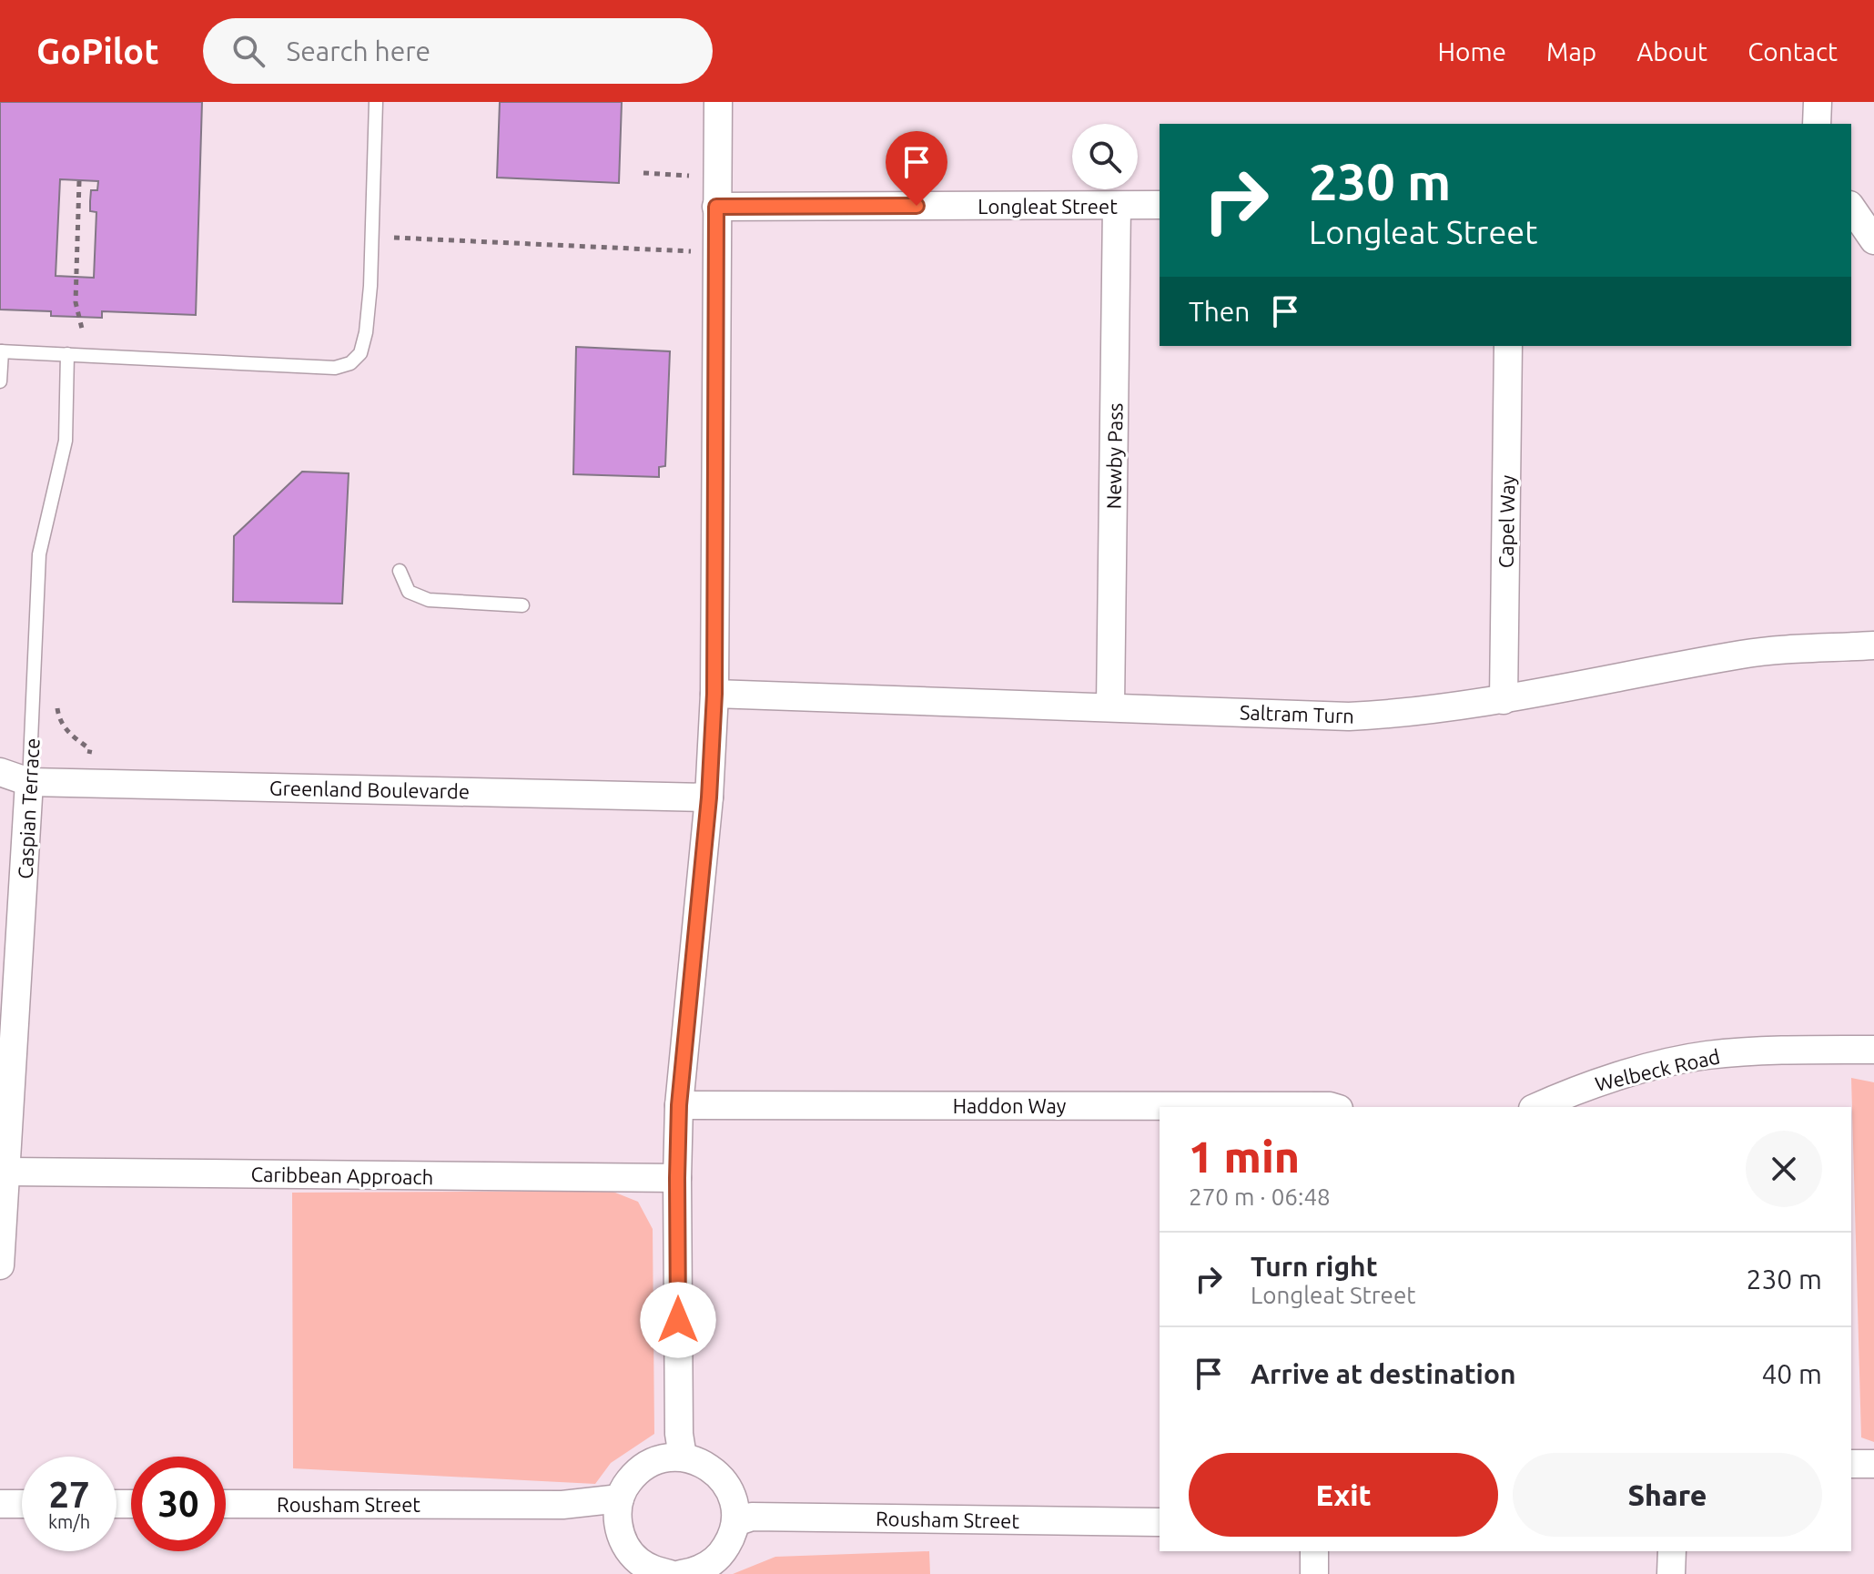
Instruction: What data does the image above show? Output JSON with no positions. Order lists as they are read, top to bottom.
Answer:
{
  "streets": {
    "street": [
      "Longleat Street",
      "Newby Pass",
      "Capel Way",
      "Saltram Turn",
      "Greenland Boulevarde",
      "Caspian Terrace",
      "Welbeck Road",
      "Haddon Way",
      "Caribbean Approach",
      "Rousham Street"
    ]
  },
  "crossings": [
    ["Longleat Street", "Newby Pass"],
    ["Newby Pass", "Saltram Turn"],
    ["Capel Way", "Saltram Turn"],
    ["Greenland Boulevarde", "Caspian Terrace"],
    ["Caspian Terrace", "Caribbean Approach"]
  ],
  "page": {
    "header": "GoPilot",
    "search": "Search here",
    "nav": [
      "Home",
      "Map",
      "About",
      "Contact"
    ],
    "turn": ["230 m", "Longleat Street"],
    "then": "Then",
    "heading": ["1 min", "270 m · 06:48"],
    "list": [
      {
        "name": "Turn right",
        "note": "Longleat Street",
        "value": "230 m"
      },
      {
        "name": "Arrive at destination",
        "value": "40 m"
      }
    ],
    "buttons": ["Exit", "Share"],
    "speed": "27 km/h",
    "limit": "30"
  }
}
